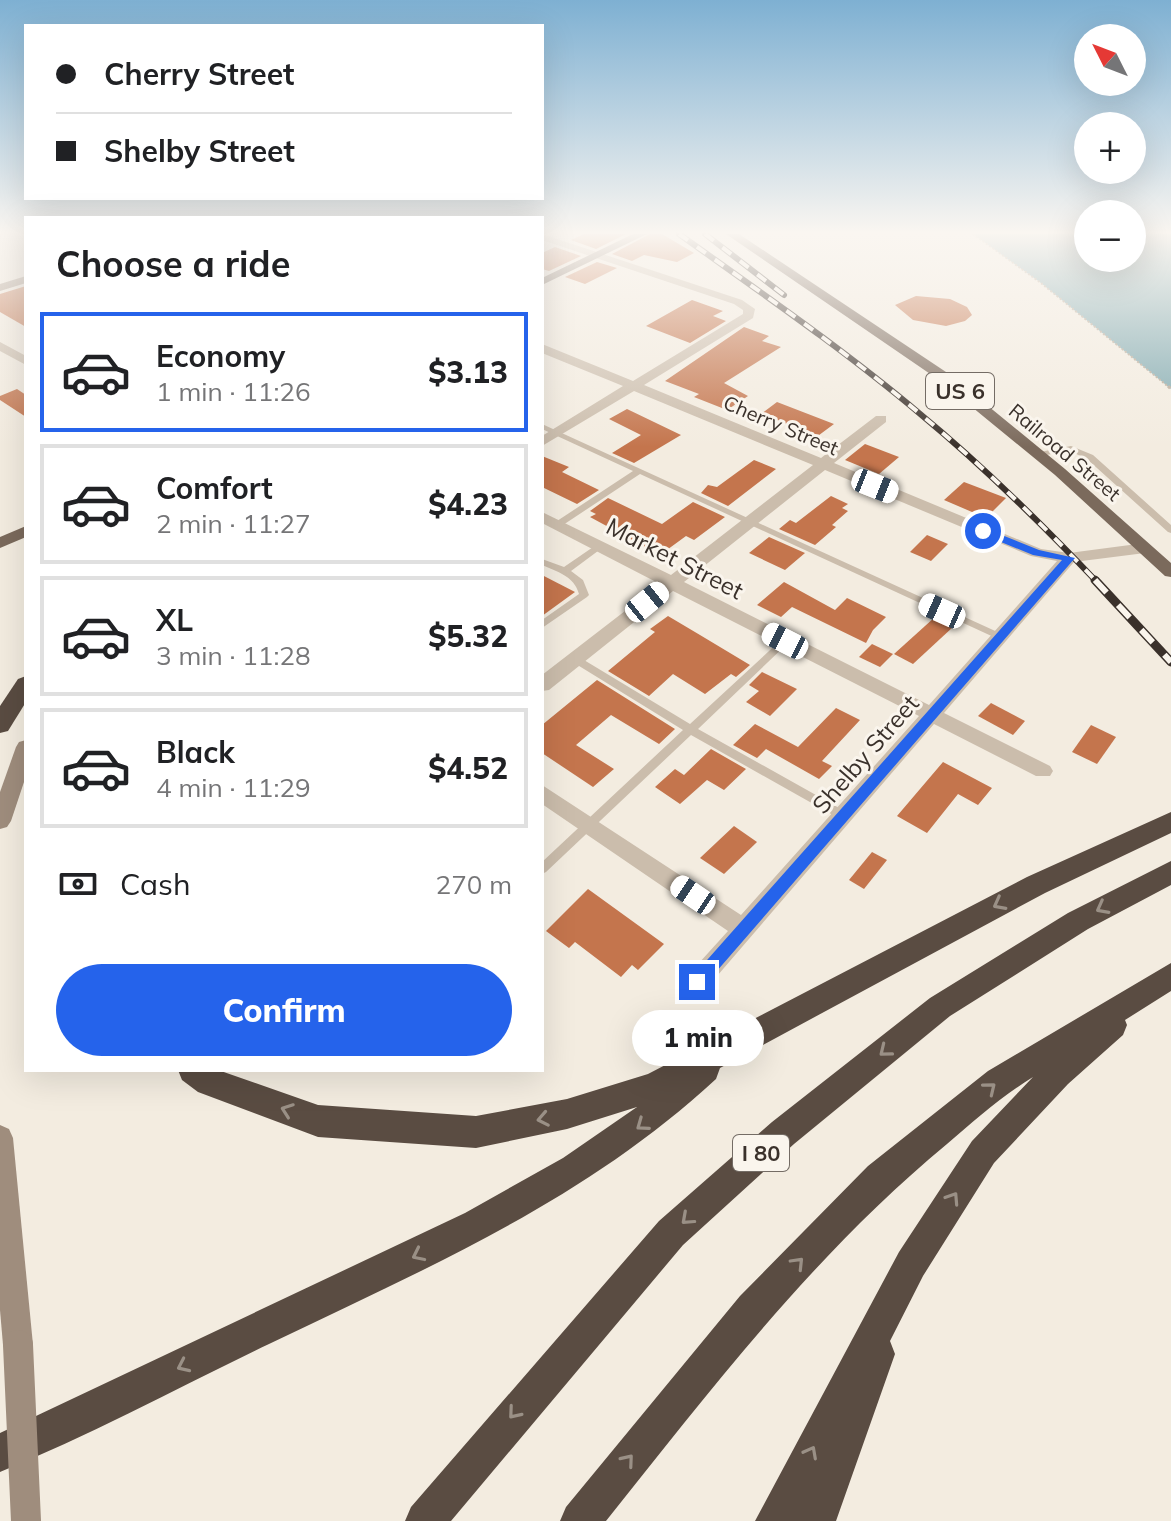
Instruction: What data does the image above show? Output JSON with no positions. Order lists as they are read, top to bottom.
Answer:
{
  "streets": {
    "highway": ["I 80"],
    "main road": ["US 6", "Railroad Street"],
    "street": ["Cherry Street", "Market Street", "Shelby Street"]
  },
  "crossings": [
    ["Cherry Street", "Railroad Street"],
    ["Cherry Street", "Shelby Street"],
    ["Market Street", "Shelby Street"]
  ],
  "north": "top left",
  "page": {
    "map_buttons": ["+", "−"],
    "banner": ["Cherry Street", "Shelby Street"],
    "heading": "Choose a ride",
    "list": [
      {
        "name": "Economy",
        "note": "1 min · 11:26",
        "value": "$3.13"
      },
      {
        "name": "Comfort",
        "note": "2 min · 11:27",
        "value": "$4.23"
      },
      {
        "name": "XL",
        "note": "3 min · 11:28",
        "value": "$5.32"
      },
      {
        "name": "Black",
        "note": "4 min · 11:29",
        "value": "$4.52"
      }
    ],
    "pay": ["Cash", "270 m"],
    "buttons": "Confirm",
    "bubble": "1 min"
  }
}
